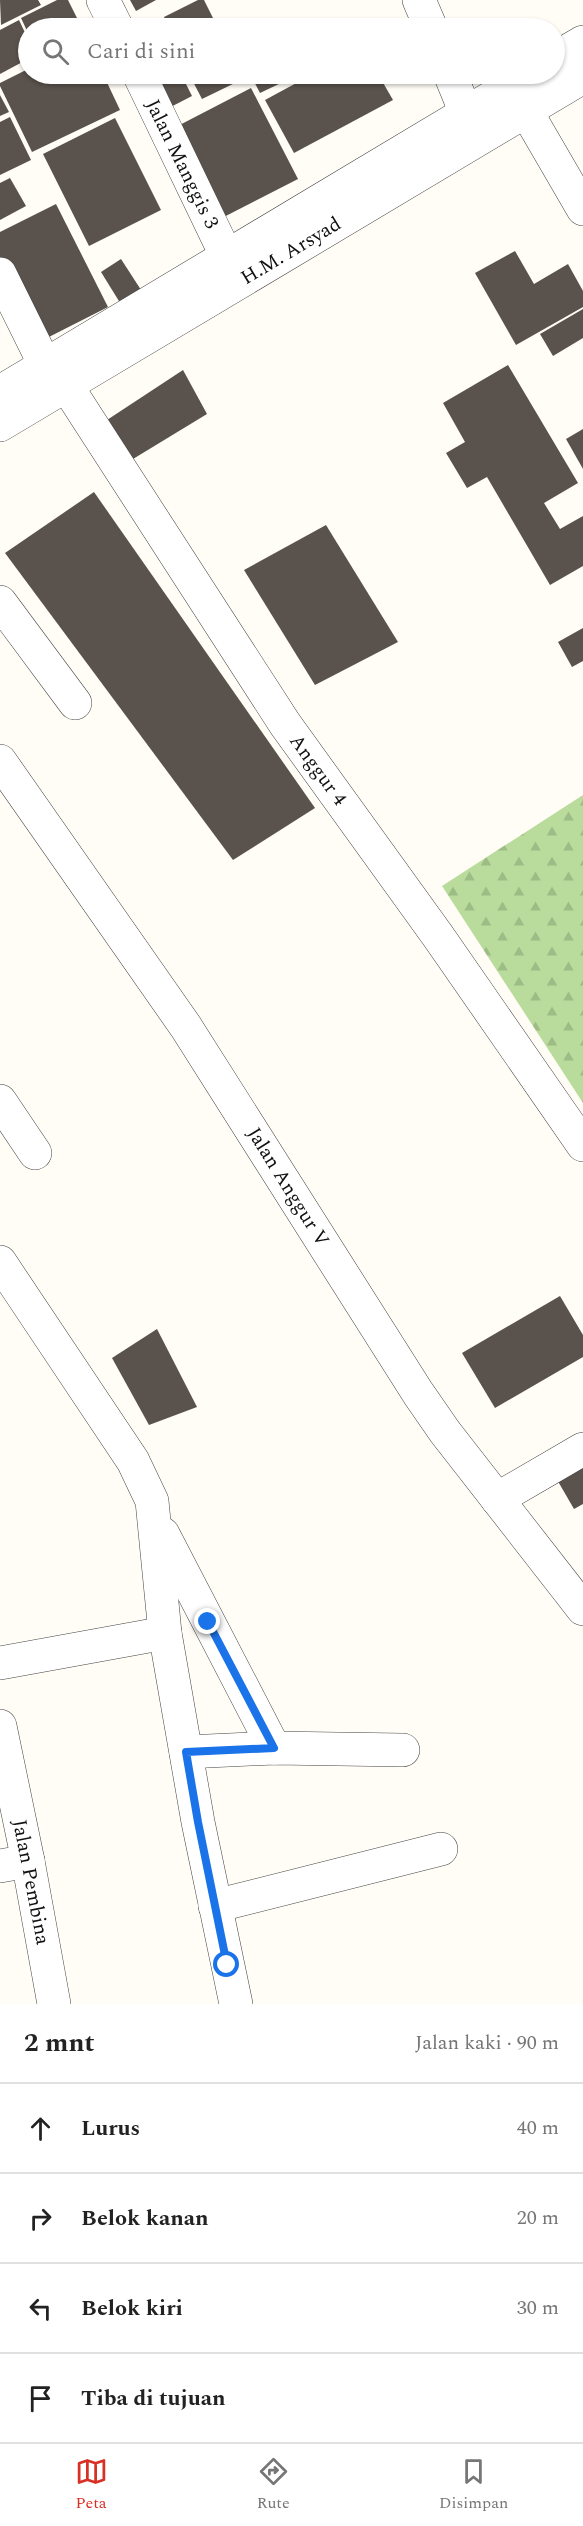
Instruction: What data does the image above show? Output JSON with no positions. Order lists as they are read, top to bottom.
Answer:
{
  "streets": {
    "street": [
      "Jalan Manggis 3",
      "H.M. Arsyad",
      "Anggur 4",
      "Jalan Anggur V",
      "Jalan Pembina"
    ]
  },
  "crossings": [
    ["Jalan Manggis 3", "H.M. Arsyad"],
    ["H.M. Arsyad", "Anggur 4"]
  ],
  "page": {
    "search": "Cari di sini",
    "heading": ["2 mnt", "Jalan kaki · 90 m"],
    "list": [
      ["Lurus", "40 m"],
      ["Belok kanan", "20 m"],
      ["Belok kiri", "30 m"],
      "Tiba di tujuan"
    ],
    "nav": ["Peta", "Rute", "Disimpan"]
  }
}
